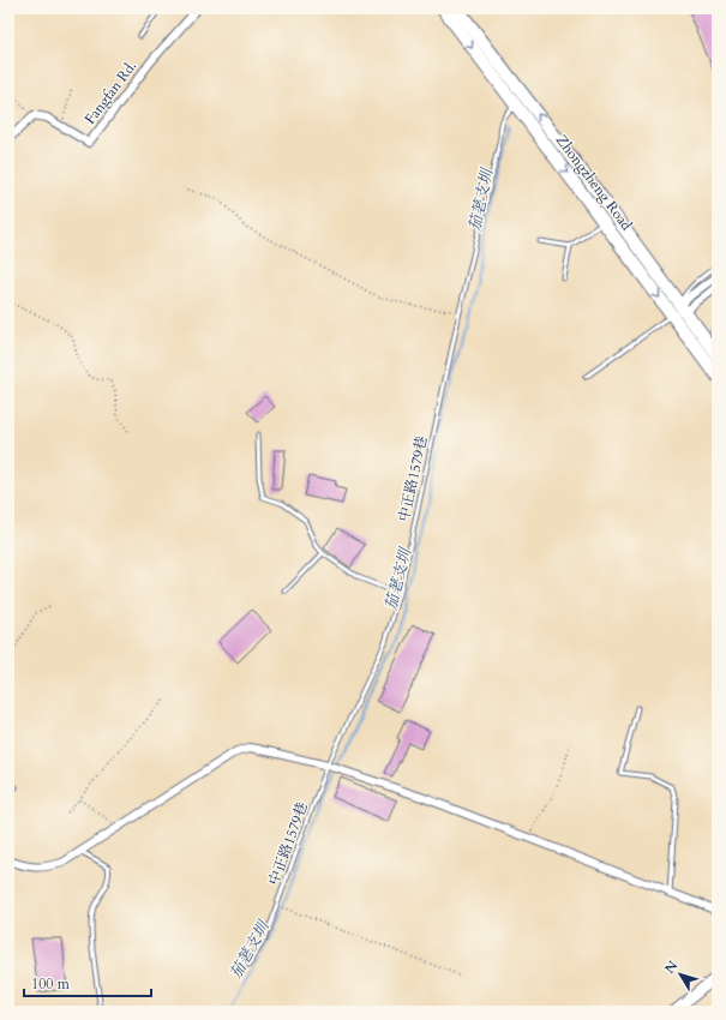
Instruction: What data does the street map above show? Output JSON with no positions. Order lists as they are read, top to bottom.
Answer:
{
  "streets": {
    "main road": ["Zhongzheng Road"],
    "street": ["Fangfan Rd."],
    "lane": ["中正路1579巷"]
  },
  "crossings": [
    ["Zhongzheng Road", "中正路1579巷"]
  ],
  "water": ["茄荖支圳"],
  "scale_bar": "100 m",
  "north": "top left"
}
